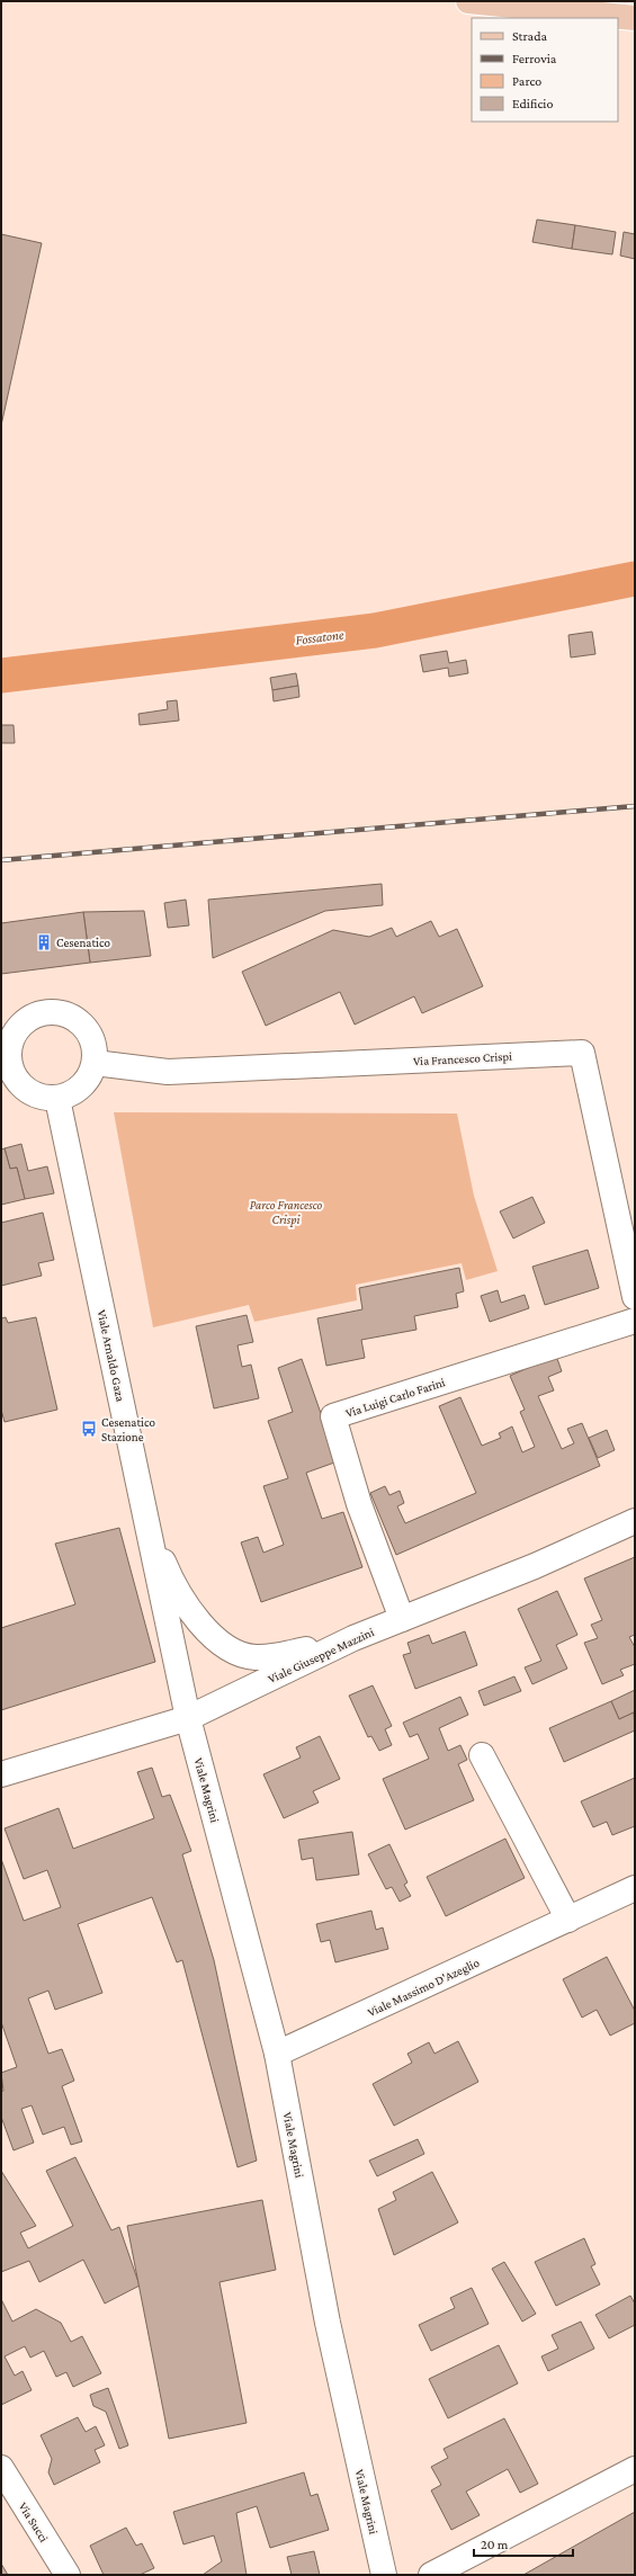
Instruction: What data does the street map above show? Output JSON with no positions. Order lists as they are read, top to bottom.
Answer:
{
  "streets": {
    "street": [
      "Via Francesco Crispi",
      "Viale Arnaldo Gaza",
      "Via Luigi Carlo Farini",
      "Viale Giuseppe Mazzini",
      "Viale Magrini",
      "Viale Massimo D'Azeglio",
      "Via Succi"
    ]
  },
  "crossings": [
    ["Via Francesco Crispi", "Viale Arnaldo Gaza"],
    ["Viale Arnaldo Gaza", "Viale Giuseppe Mazzini"],
    ["Viale Arnaldo Gaza", "Viale Magrini"],
    ["Via Luigi Carlo Farini", "Viale Giuseppe Mazzini"],
    ["Viale Giuseppe Mazzini", "Viale Magrini"],
    ["Viale Magrini", "Viale Massimo D'Azeglio"]
  ],
  "water": ["Fossatone"],
  "parks": ["Parco Francesco Crispi"],
  "places": {
    "building": ["Cesenatico"],
    "bus stop": ["Cesenatico Stazione"]
  },
  "legend": [
    "Strada",
    "Ferrovia",
    "Parco",
    "Edificio"
  ],
  "scale_bar": "20 m"
}
